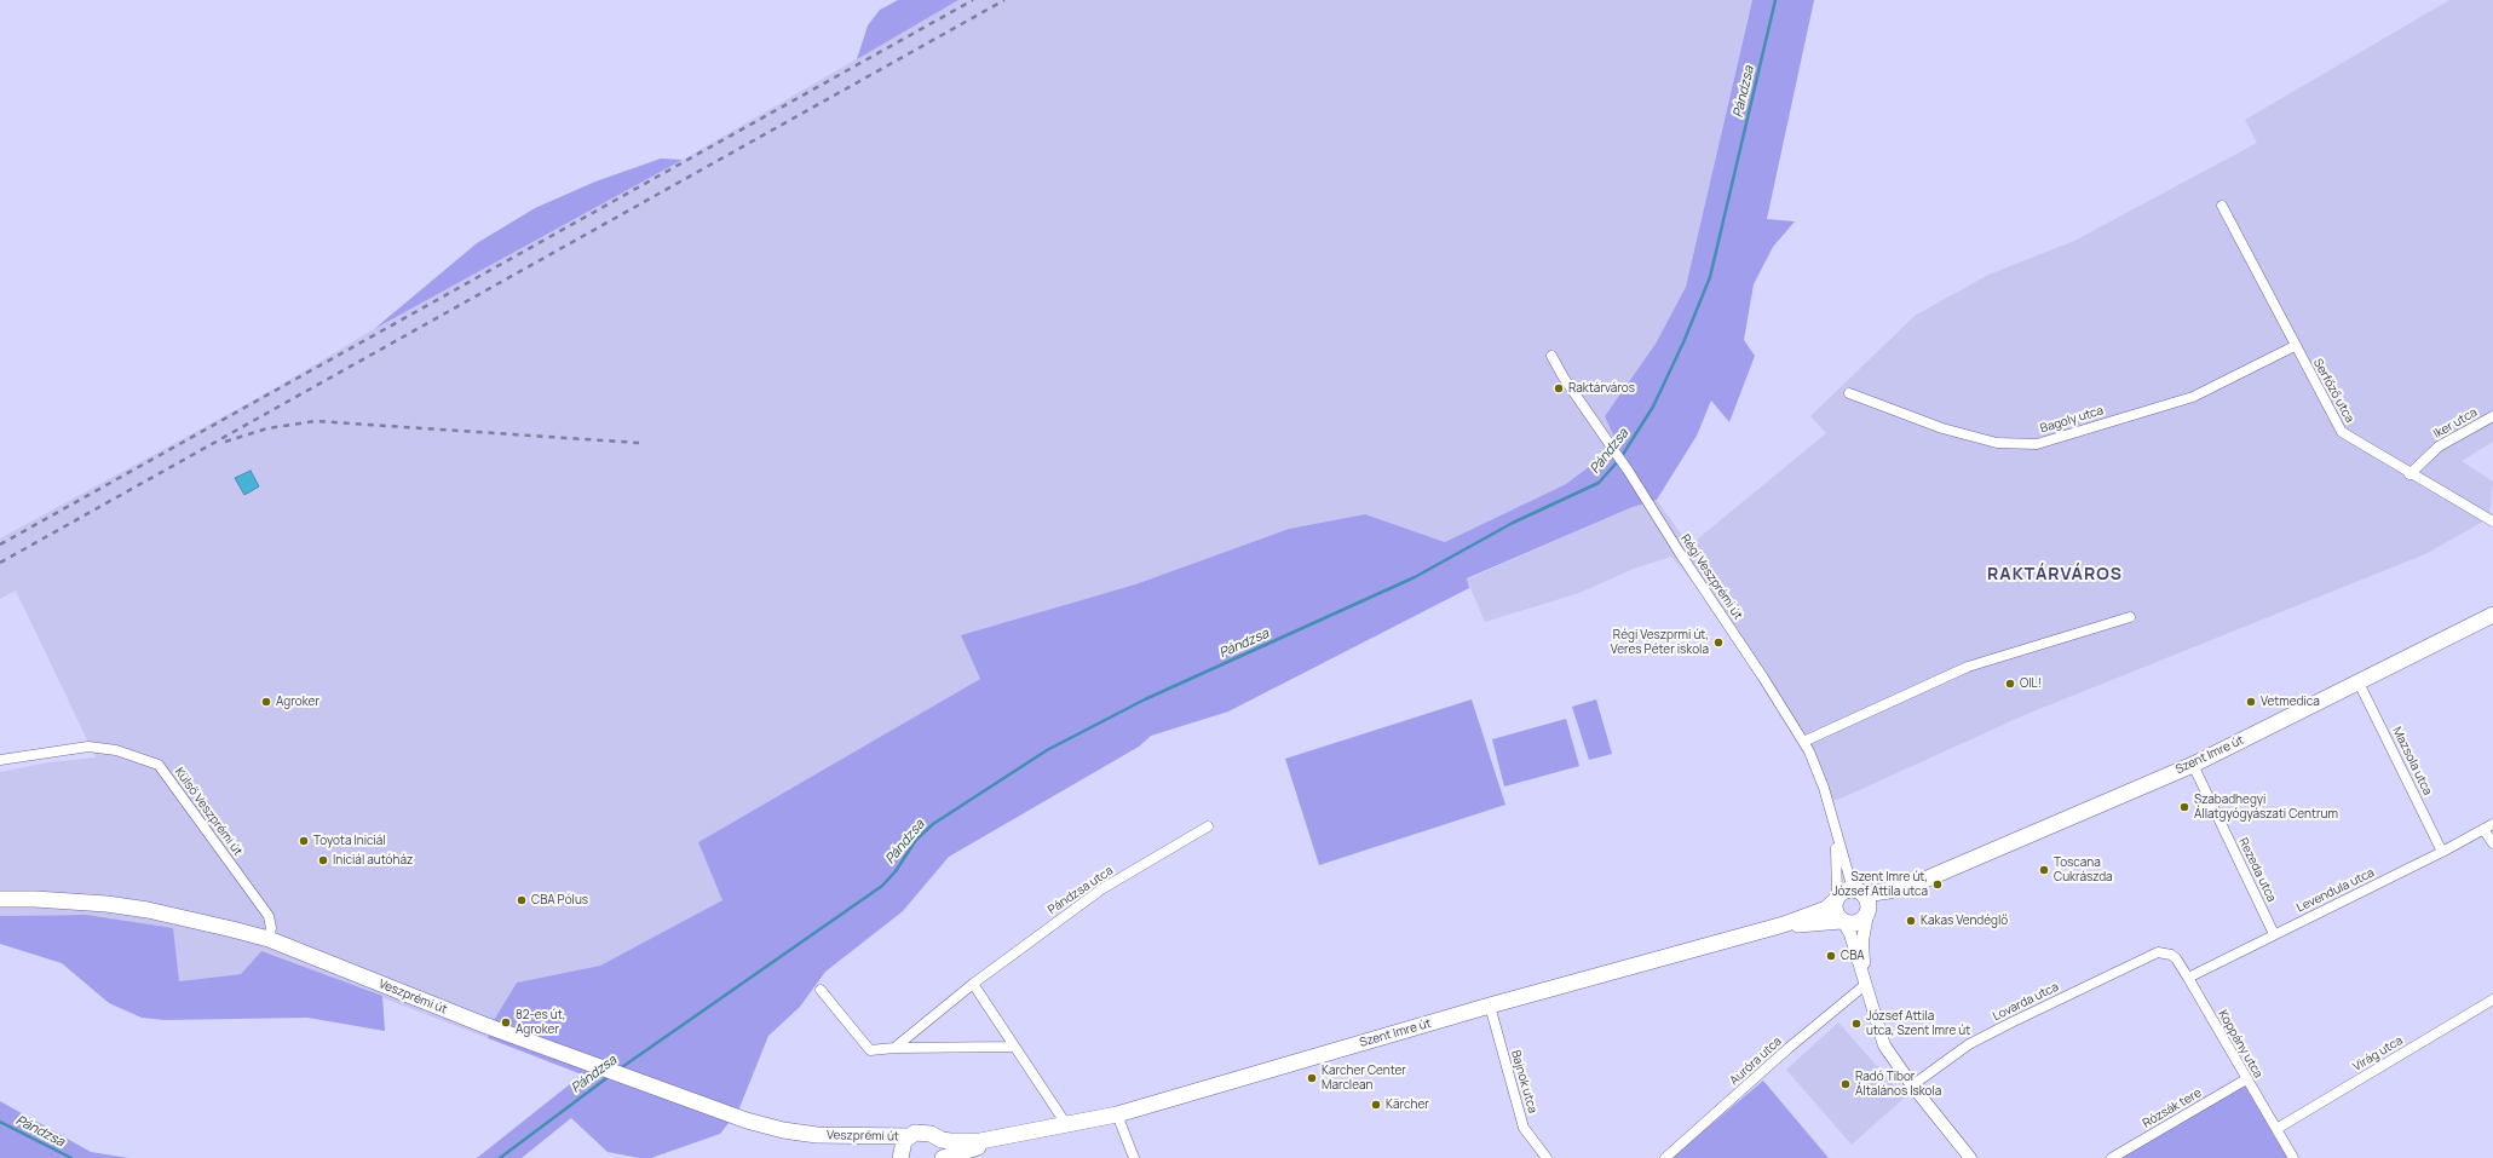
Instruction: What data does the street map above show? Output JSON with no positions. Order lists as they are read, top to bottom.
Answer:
{
  "streets": {
    "main road": ["Szent Imre út", "Veszprémi út"],
    "street": [
      "Serfőző utca",
      "Bagoly utca",
      "Iker utca",
      "Régi Veszprémi út",
      "Mazsola utca",
      "Külső Veszprémi út",
      "Rezeda utca",
      "Pándzsa utca",
      "Levendula utca",
      "Lovarda utca",
      "Koppány utca",
      "Virág utca",
      "Auróra utca",
      "Bajnok utca",
      "Rózsák tere"
    ]
  },
  "crossings": [
    ["Serfőző utca", "Bagoly utca"],
    ["Serfőző utca", "Iker utca"],
    ["Régi Veszprémi út", "Szent Imre út"],
    ["Szent Imre út", "Mazsola utca"],
    ["Szent Imre út", "Rezeda utca"],
    ["Szent Imre út", "Veszprémi út"],
    ["Szent Imre út", "Bajnok utca"],
    ["Mazsola utca", "Levendula utca"],
    ["Külső Veszprémi út", "Veszprémi út"],
    ["Rezeda utca", "Levendula utca"],
    ["Levendula utca", "Koppány utca"],
    ["Lovarda utca", "Koppány utca"],
    ["Koppány utca", "Virág utca"],
    ["Koppány utca", "Rózsák tere"]
  ],
  "districts": ["RAKTÁRVÁROS"],
  "water": ["Pándzsa"],
  "places": [
    "Raktárváros",
    "Régi Veszprmi út, Veres Péter iskola",
    "OIL!",
    "Agroker",
    "Vetmedica",
    "Szabadhegyi Állatgyógyászati Centrum",
    "Toyota Iniciál",
    "Iniciál autóház",
    "Toscana Cukrászda",
    "Szent Imre út, József Attila utca",
    "CBA Pólus",
    "Kakas Vendéglő",
    "CBA",
    "82-es út, Agroker",
    "József Attila utca, Szent Imre út",
    "Karcher Center Marclean",
    "Radó Tibor Általános Iskola",
    "Kärcher"
  ]
}
